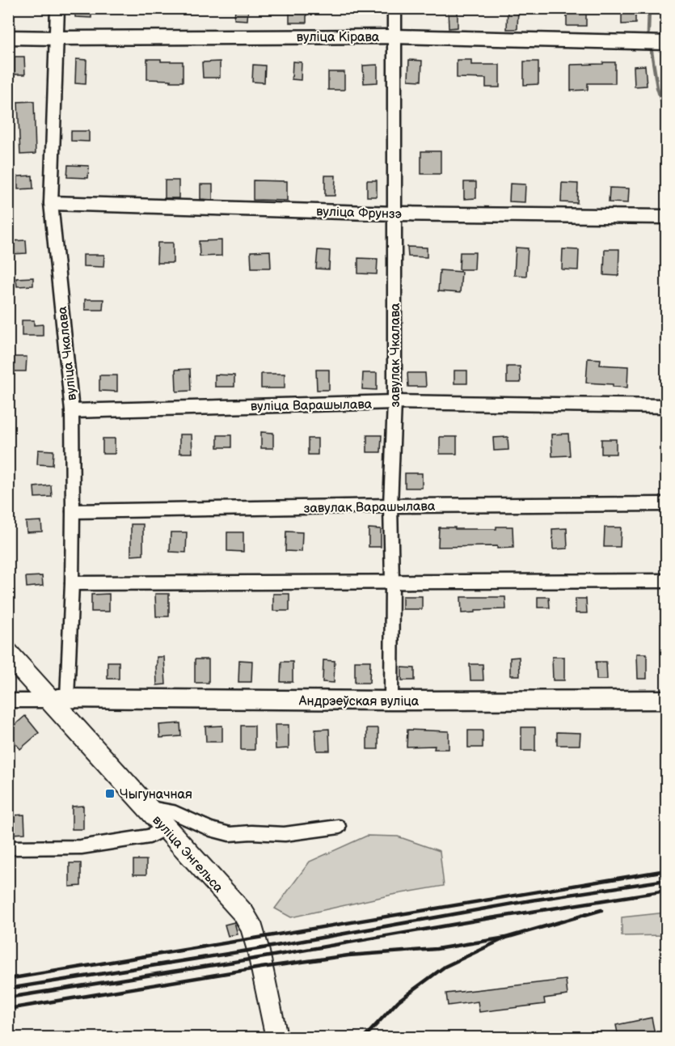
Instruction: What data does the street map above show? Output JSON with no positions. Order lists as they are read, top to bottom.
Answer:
{
  "streets": {
    "main road": ["Андрэеўская вуліца", "вуліца Энгельса"],
    "street": [
      "вуліца Кірава",
      "вуліца Фрунзэ",
      "вуліца Чкалава",
      "завулак Чкалава",
      "вуліца Варашылава",
      "завулак Варашылава"
    ]
  },
  "crossings": [
    ["вуліца Кірава", "вуліца Чкалава"],
    ["вуліца Кірава", "завулак Чкалава"],
    ["вуліца Фрунзэ", "вуліца Чкалава"],
    ["вуліца Фрунзэ", "завулак Чкалава"],
    ["вуліца Чкалава", "вуліца Варашылава"],
    ["вуліца Чкалава", "завулак Варашылава"],
    ["вуліца Чкалава", "Андрэеўская вуліца"],
    ["вуліца Чкалава", "вуліца Энгельса"],
    ["завулак Чкалава", "вуліца Варашылава"],
    ["завулак Чкалава", "завулак Варашылава"],
    ["завулак Чкалава", "Андрэеўская вуліца"],
    ["Андрэеўская вуліца", "вуліца Энгельса"]
  ],
  "places": {
    "transit": ["Чыгуначная"]
  }
}
